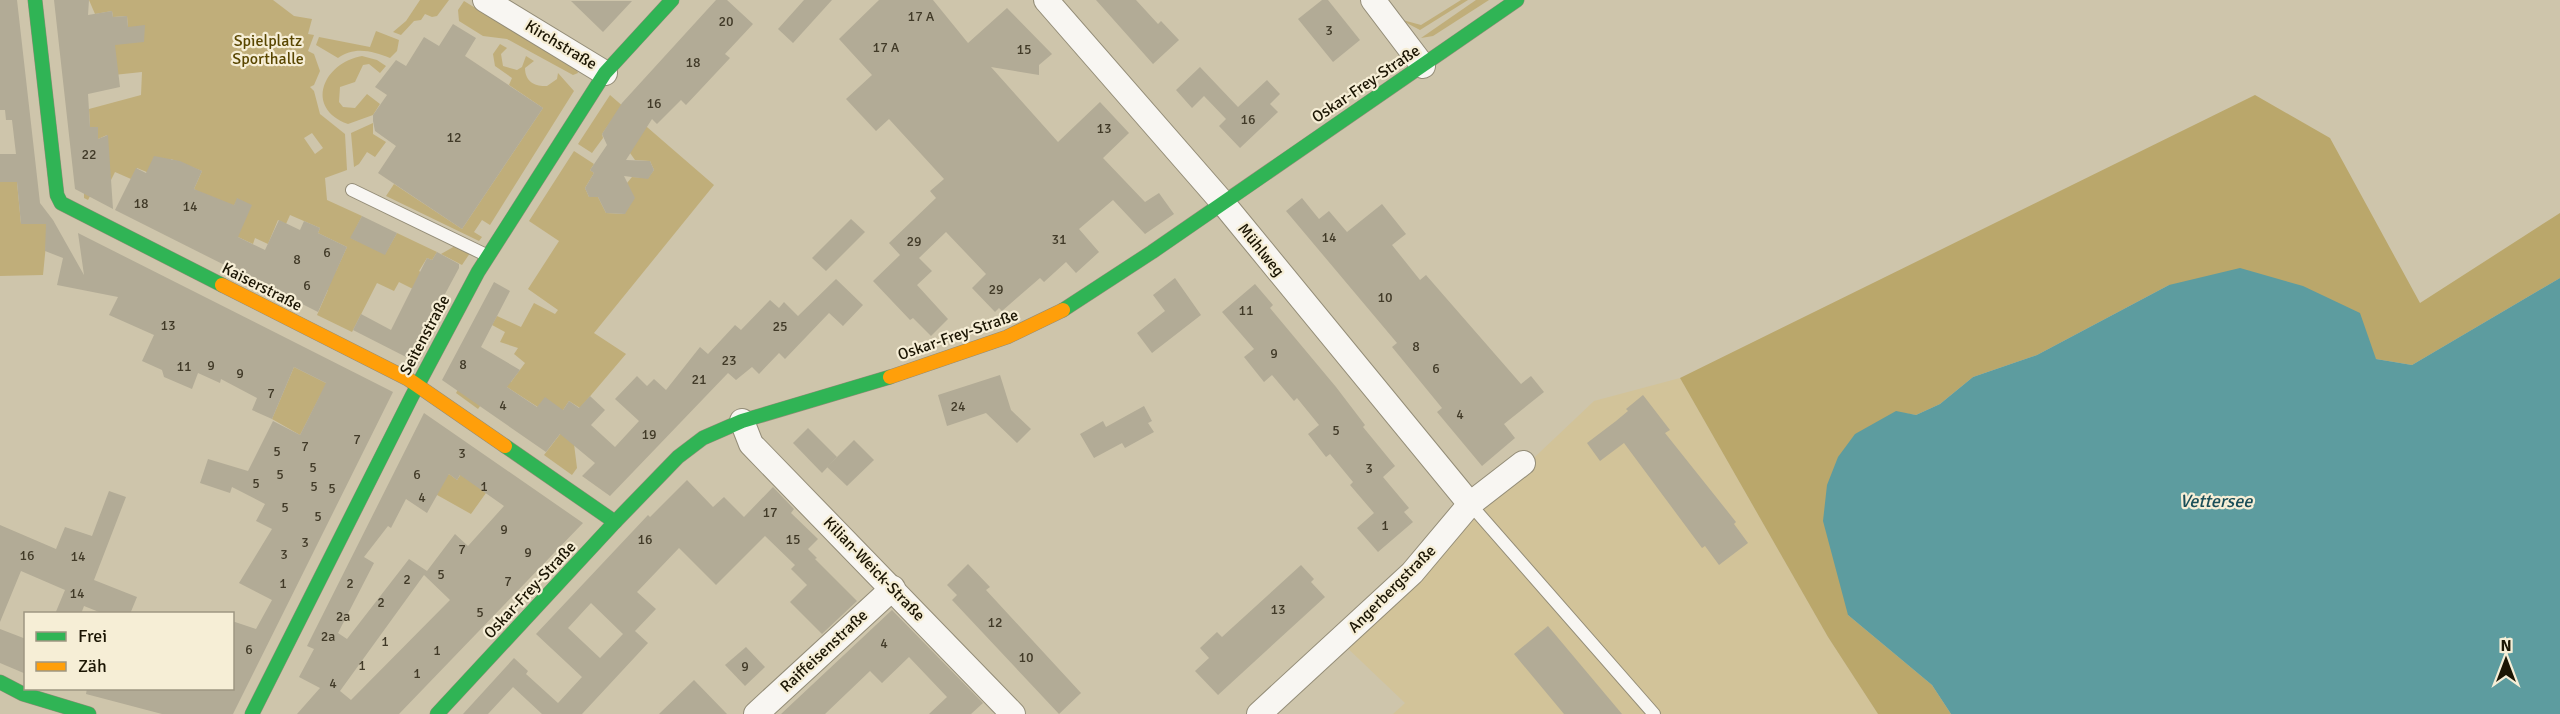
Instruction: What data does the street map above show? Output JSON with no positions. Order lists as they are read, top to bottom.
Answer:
{
  "streets": {
    "street": [
      "Kirchstraße",
      "Oskar-Frey-Straße",
      "Mühlweg",
      "Kaiserstraße",
      "Seitenstraße",
      "Kilian-Weick-Straße",
      "Angerbergstraße",
      "Raiffeisenstraße"
    ]
  },
  "crossings": [
    ["Kirchstraße", "Seitenstraße"],
    ["Oskar-Frey-Straße", "Mühlweg"],
    ["Oskar-Frey-Straße", "Kaiserstraße"],
    ["Oskar-Frey-Straße", "Kilian-Weick-Straße"],
    ["Mühlweg", "Angerbergstraße"],
    ["Kaiserstraße", "Seitenstraße"],
    ["Kilian-Weick-Straße", "Raiffeisenstraße"]
  ],
  "water": ["Vettersee"],
  "parks": ["Spielplatz Sporthalle"],
  "house_numbers": [
    "17 A",
    "20",
    "3",
    "17 A",
    "15",
    "18",
    "16",
    "16",
    "13",
    "12",
    "22",
    "18",
    "14",
    "14",
    "31",
    "29",
    "6",
    "8",
    "6",
    "29",
    "10",
    "11",
    "13",
    "25",
    "8",
    "9",
    "23",
    "8",
    "9",
    "11",
    "6",
    "9",
    "21",
    "7",
    "4",
    "24",
    "4",
    "5",
    "19",
    "7",
    "7",
    "5",
    "3",
    "5",
    "3",
    "5",
    "6",
    "5",
    "5",
    "1",
    "5",
    "4",
    "5",
    "17",
    "5",
    "1",
    "9",
    "16",
    "15",
    "3",
    "7",
    "9",
    "3",
    "16",
    "14",
    "5",
    "2",
    "7",
    "1",
    "2",
    "14",
    "2",
    "13",
    "5",
    "2a",
    "12",
    "2a",
    "1",
    "4",
    "6",
    "1",
    "10",
    "1",
    "9",
    "1",
    "4"
  ],
  "legend": ["Frei", "Zäh"],
  "north": "top"
}
